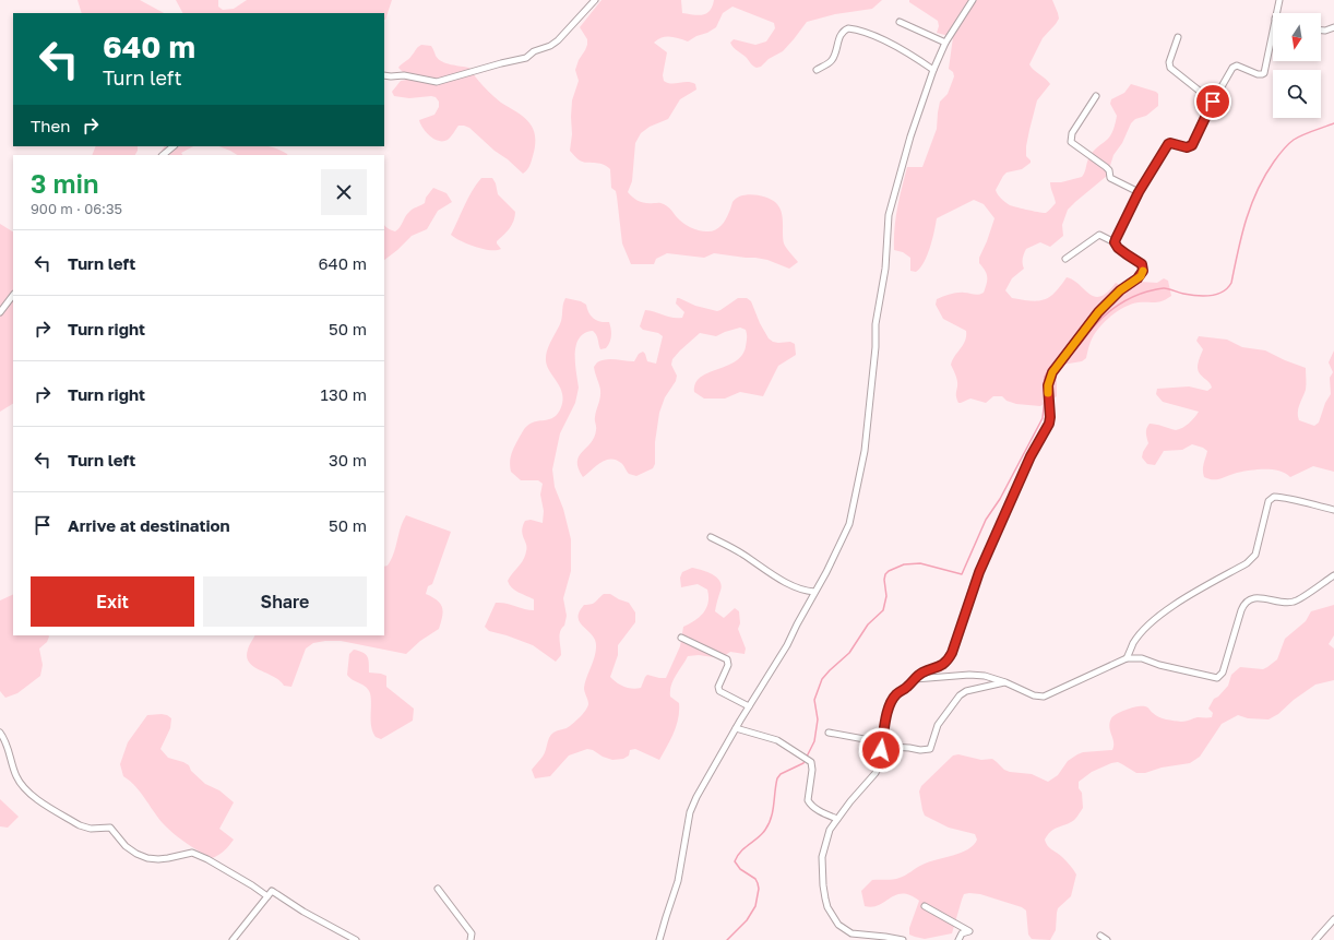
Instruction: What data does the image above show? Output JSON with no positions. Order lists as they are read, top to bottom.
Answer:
{
  "north": "bottom",
  "page": {
    "turn": ["640 m", "Turn left"],
    "then": "Then",
    "heading": ["3 min", "900 m · 06:35"],
    "list": [
      {
        "name": "Turn left",
        "value": "640 m"
      },
      {
        "name": "Turn right",
        "value": "50 m"
      },
      {
        "name": "Turn right",
        "value": "130 m"
      },
      {
        "name": "Turn left",
        "value": "30 m"
      },
      {
        "name": "Arrive at destination",
        "value": "50 m"
      }
    ],
    "buttons": ["Exit", "Share"]
  }
}
